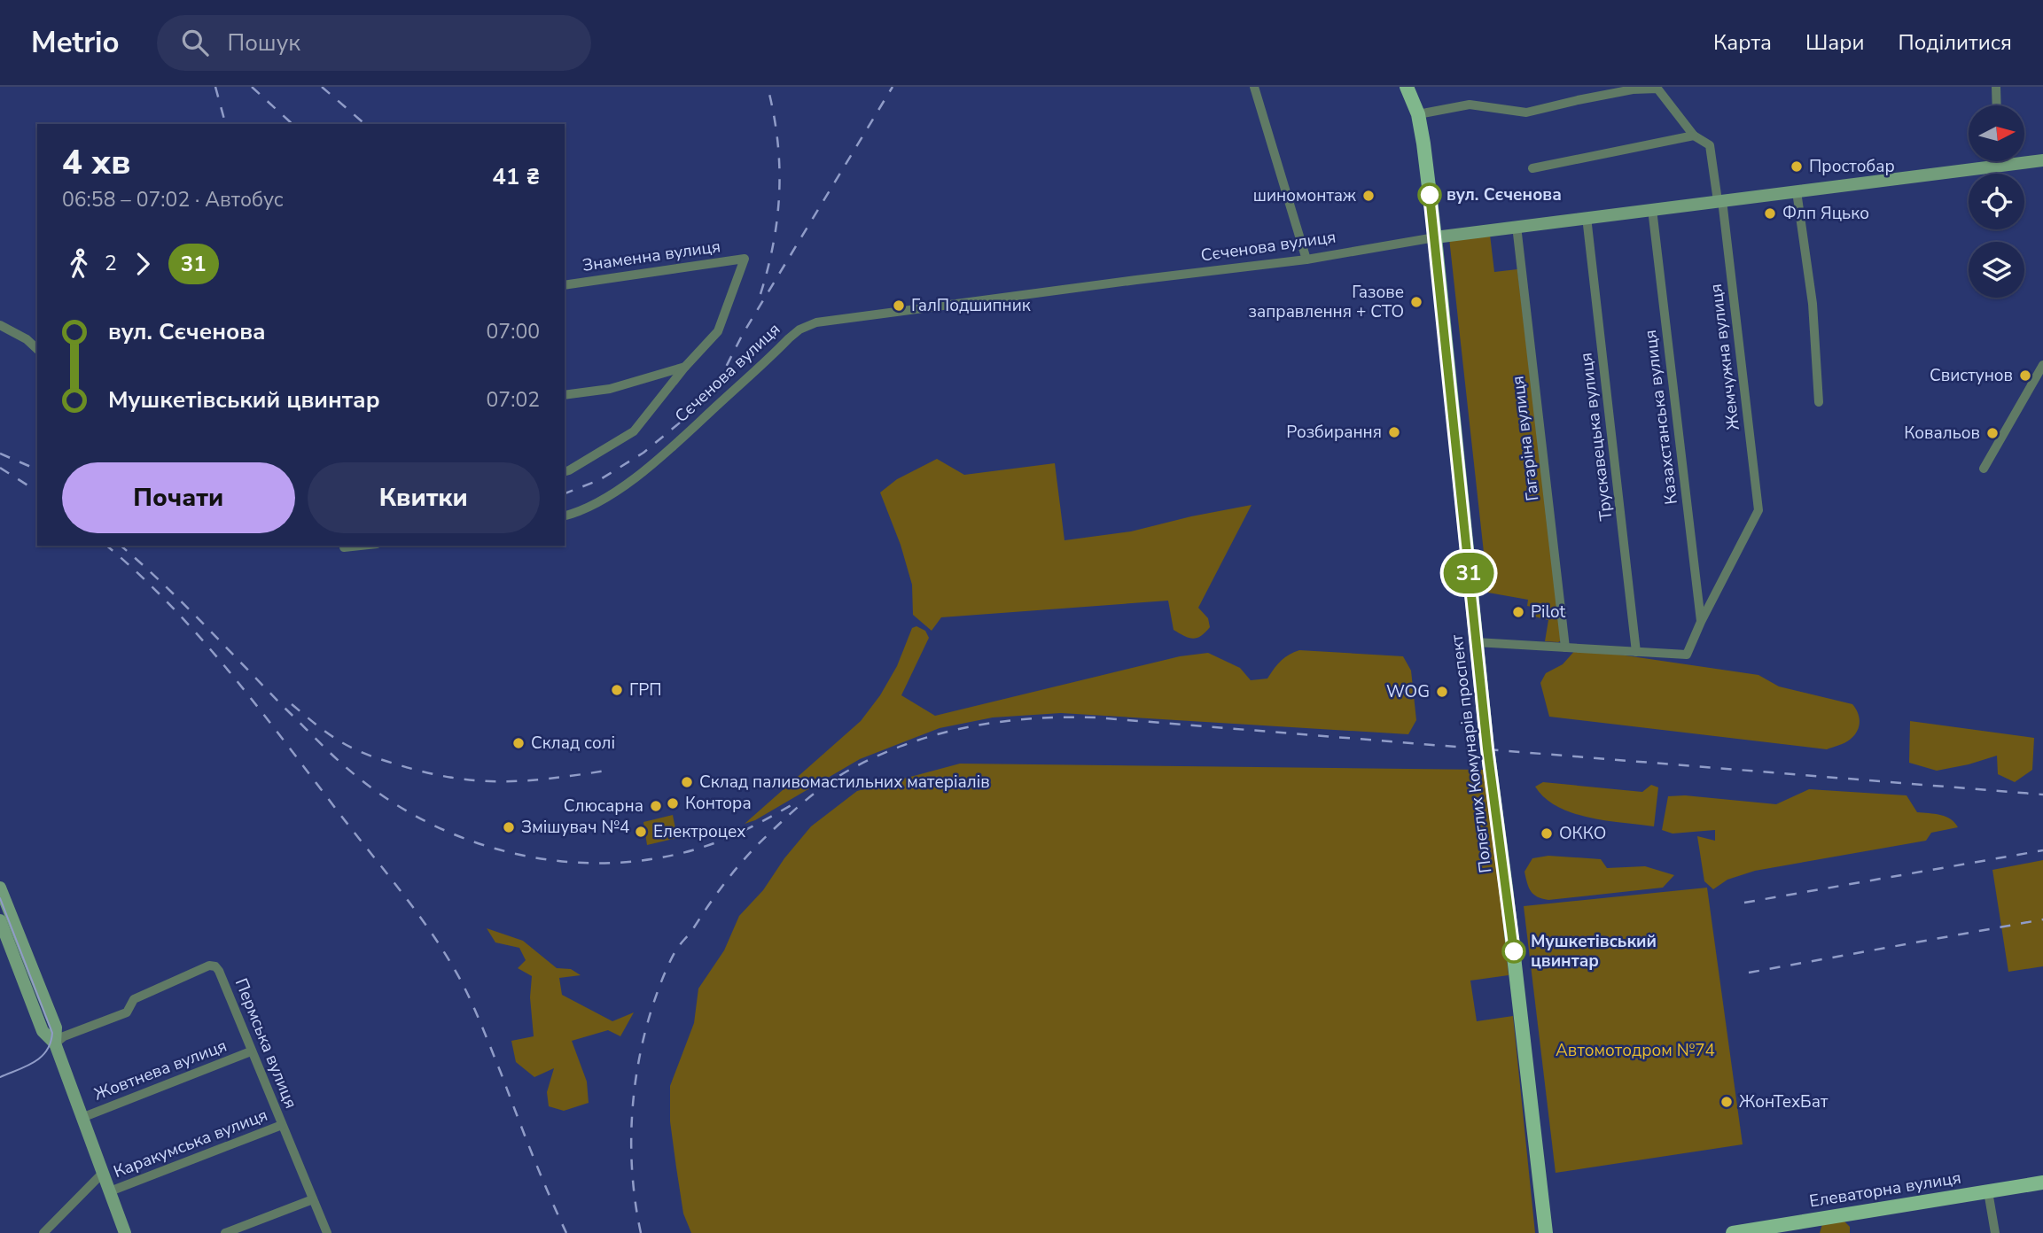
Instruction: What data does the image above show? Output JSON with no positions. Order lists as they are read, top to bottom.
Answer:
{
  "streets": {
    "main road": ["Полеглих Комунарів проспект", "Елеваторна вулиця"],
    "street": [
      "Сєченова вулиця",
      "Знаменна вулиця",
      "Жемчужна вулиця",
      "Казахстанська вулиця",
      "Трускавецька вулиця",
      "Гагаріна вулиця",
      "Пермська вулиця",
      "Жовтнева вулиця",
      "Каракумська вулиця"
    ]
  },
  "crossings": [
    ["Сєченова вулиця", "Жемчужна вулиця"],
    ["Сєченова вулиця", "Казахстанська вулиця"],
    ["Сєченова вулиця", "Трускавецька вулиця"],
    ["Сєченова вулиця", "Гагаріна вулиця"],
    ["Сєченова вулиця", "Полеглих Комунарів проспект"],
    ["Жемчужна вулиця", "Казахстанська вулиця"],
    ["Жемчужна вулиця", "Полеглих Комунарів проспект"],
    ["Пермська вулиця", "Жовтнева вулиця"],
    ["Пермська вулиця", "Каракумська вулиця"]
  ],
  "parks": ["Автомотодром №74"],
  "places": [
    "Простобар",
    "вул. Сєченова",
    "шиномонтаж",
    "Флп Яцько",
    "Газове заправлення + СТО",
    "ГалПодшипник",
    "Свистунов",
    "Розбирання",
    "Ковальов",
    "Pilot",
    "ГРП",
    "WOG",
    "Склад солі",
    "Склад паливомастильних матеріалів",
    "Контора",
    "Слюсарна",
    "Змішувач №4",
    "Електроцех",
    "ОККО",
    "Мушкетівський цвинтар",
    "ЖонТехБат"
  ],
  "lines": ["bus line 31"],
  "north": "right",
  "page": {
    "header": "Metrio",
    "search": "Пошук",
    "nav": ["Карта", "Шари", "Поділитися"],
    "on_map": "31",
    "heading": ["4 хв", "06:58 – 07:02 · Автобус", "41 ₴"],
    "legs": ["2", "31"],
    "list": [
      {
        "name": "вул. Сєченова",
        "value": "07:00"
      },
      {
        "name": "Мушкетівський цвинтар",
        "value": "07:02"
      }
    ],
    "buttons": ["Почати", "Квитки"]
  }
}
